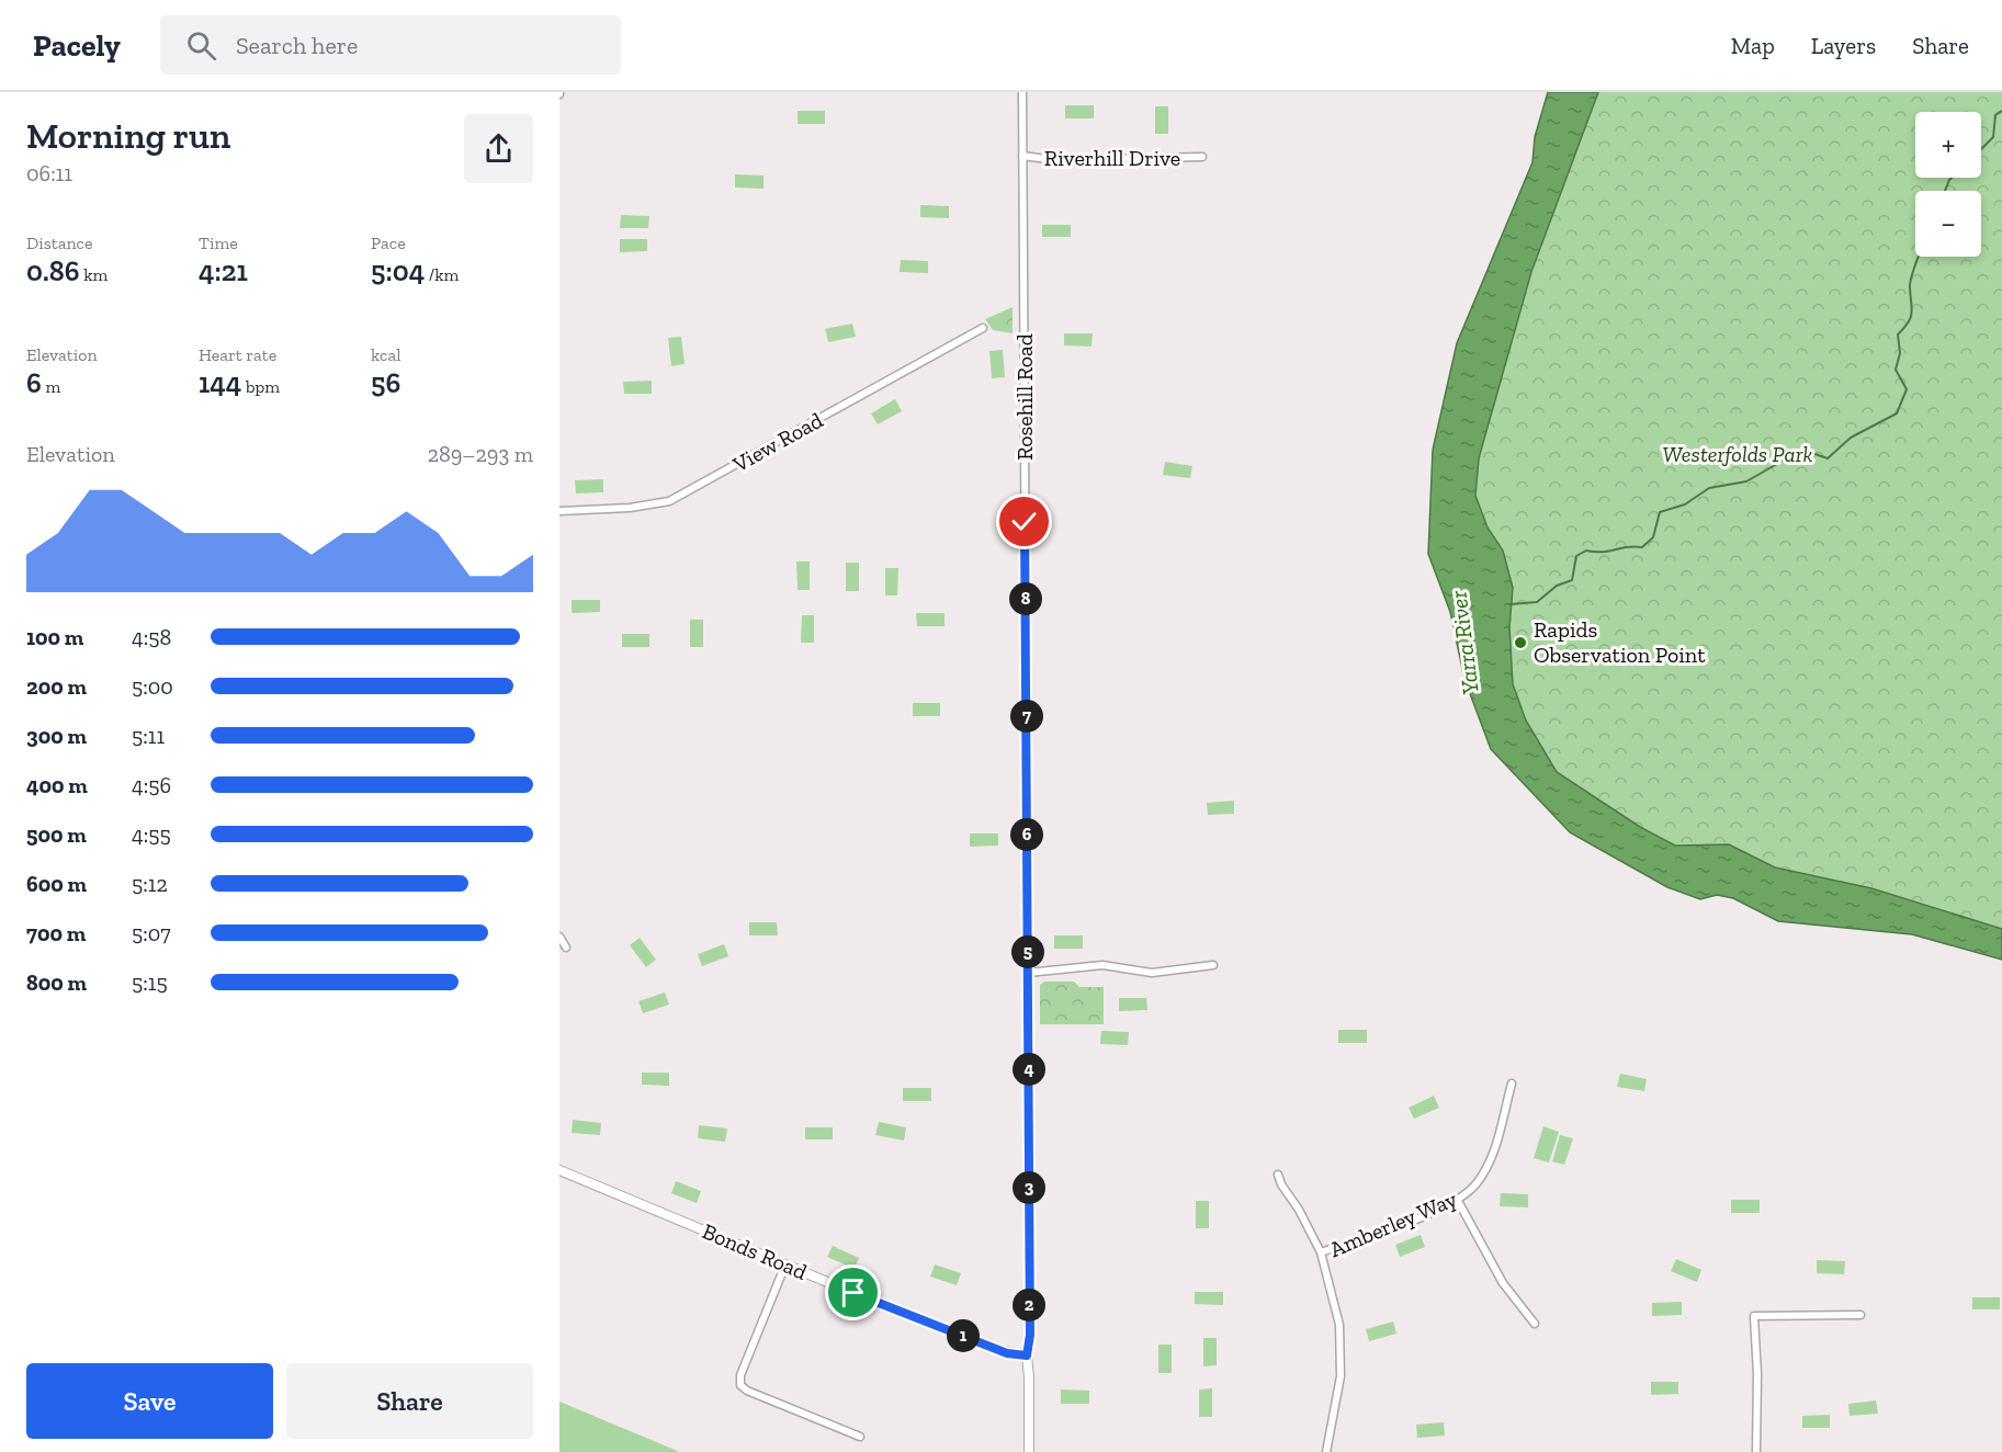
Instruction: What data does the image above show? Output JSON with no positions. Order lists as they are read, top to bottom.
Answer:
{
  "streets": {
    "street": [
      "Riverhill Drive",
      "Rosehill Road",
      "View Road",
      "Amberley Way",
      "Bonds Road"
    ]
  },
  "crossings": [
    ["Riverhill Drive", "Rosehill Road"],
    ["Rosehill Road", "Bonds Road"]
  ],
  "water": ["Yarra River"],
  "parks": ["Westerfolds Park"],
  "places": ["Rapids Observation Point"],
  "page": {
    "header": "Pacely",
    "search": "Search here",
    "nav": ["Map", "Layers", "Share"],
    "heading": ["Morning run", "06:11"],
    "map_buttons": ["+", "−"],
    "stats": [
      ["Distance", "0.86 km"],
      ["Time", "4:21"],
      ["Pace", "5:04 /km"],
      ["Elevation", "6 m"],
      ["Heart rate", "144 bpm"],
      ["kcal", "56"]
    ],
    "chart": ["Elevation", "289–293 m"],
    "pins": [
      "8",
      "7",
      "6",
      "5",
      "4",
      "3",
      "2",
      "1"
    ],
    "list": [
      {
        "name": "100 m",
        "note": "4:58"
      },
      {
        "name": "200 m",
        "note": "5:00"
      },
      {
        "name": "300 m",
        "note": "5:11"
      },
      {
        "name": "400 m",
        "note": "4:56"
      },
      {
        "name": "500 m",
        "note": "4:55"
      },
      {
        "name": "600 m",
        "note": "5:12"
      },
      {
        "name": "700 m",
        "note": "5:07"
      },
      {
        "name": "800 m",
        "note": "5:15"
      }
    ],
    "buttons": ["Save", "Share"]
  }
}
